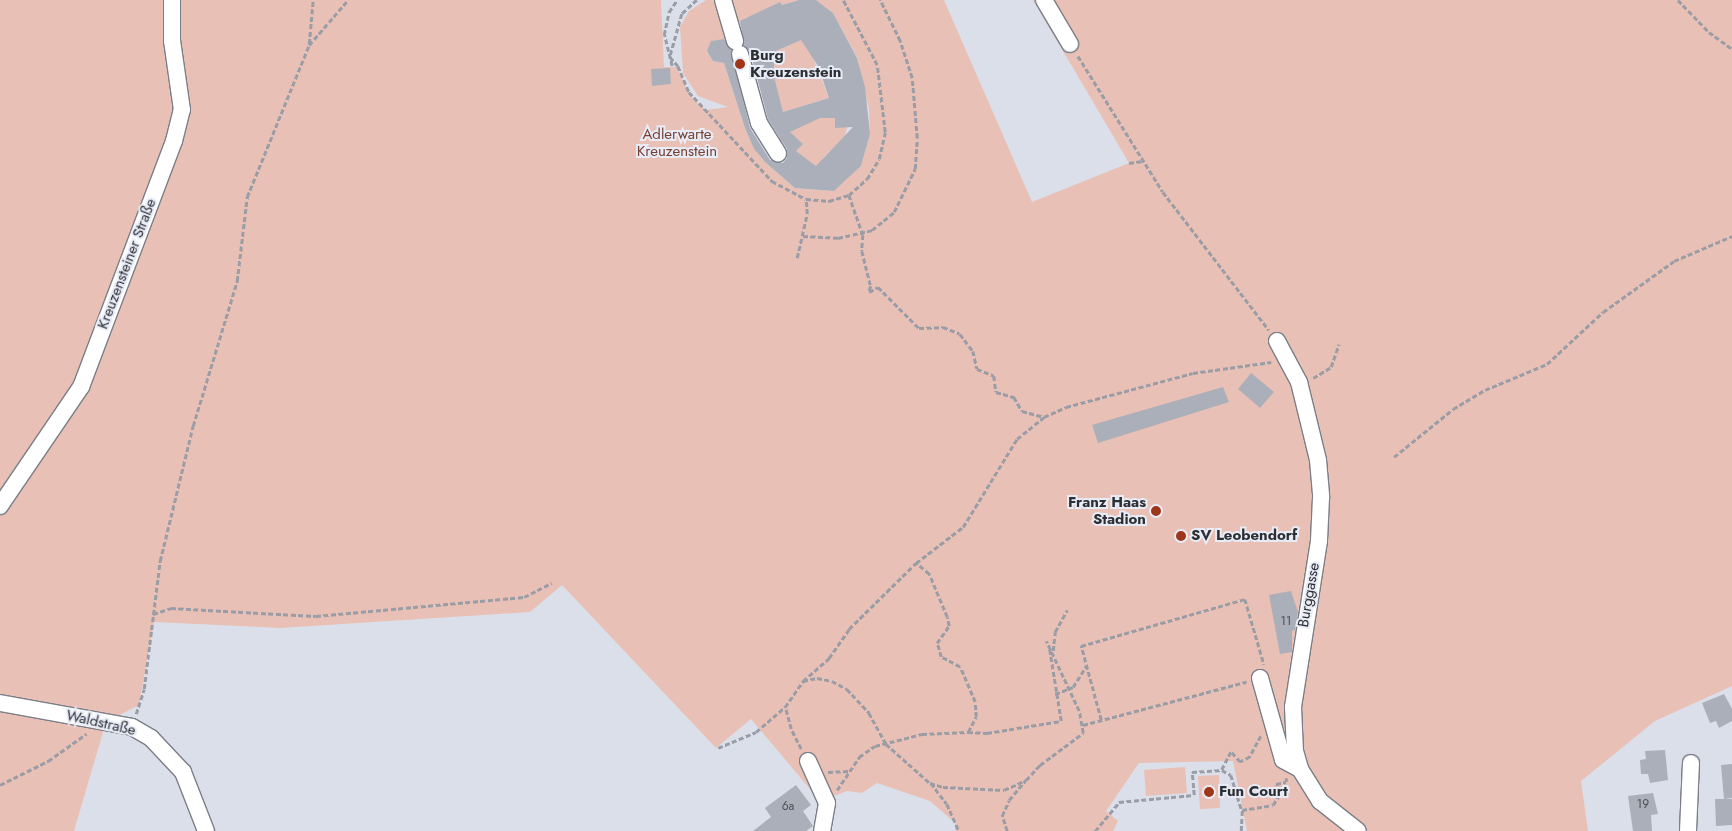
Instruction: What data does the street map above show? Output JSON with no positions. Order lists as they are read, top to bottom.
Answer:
{
  "streets": {
    "street": ["Kreuzensteiner Straße", "Burggasse", "Waldstraße"]
  },
  "parks": ["Adlerwarte Kreuzenstein"],
  "places": [
    "Burg Kreuzenstein",
    "Franz Haas Stadion",
    "SV Leobendorf",
    "Fun Court"
  ],
  "house_numbers": ["11", "19", "6a"]
}
